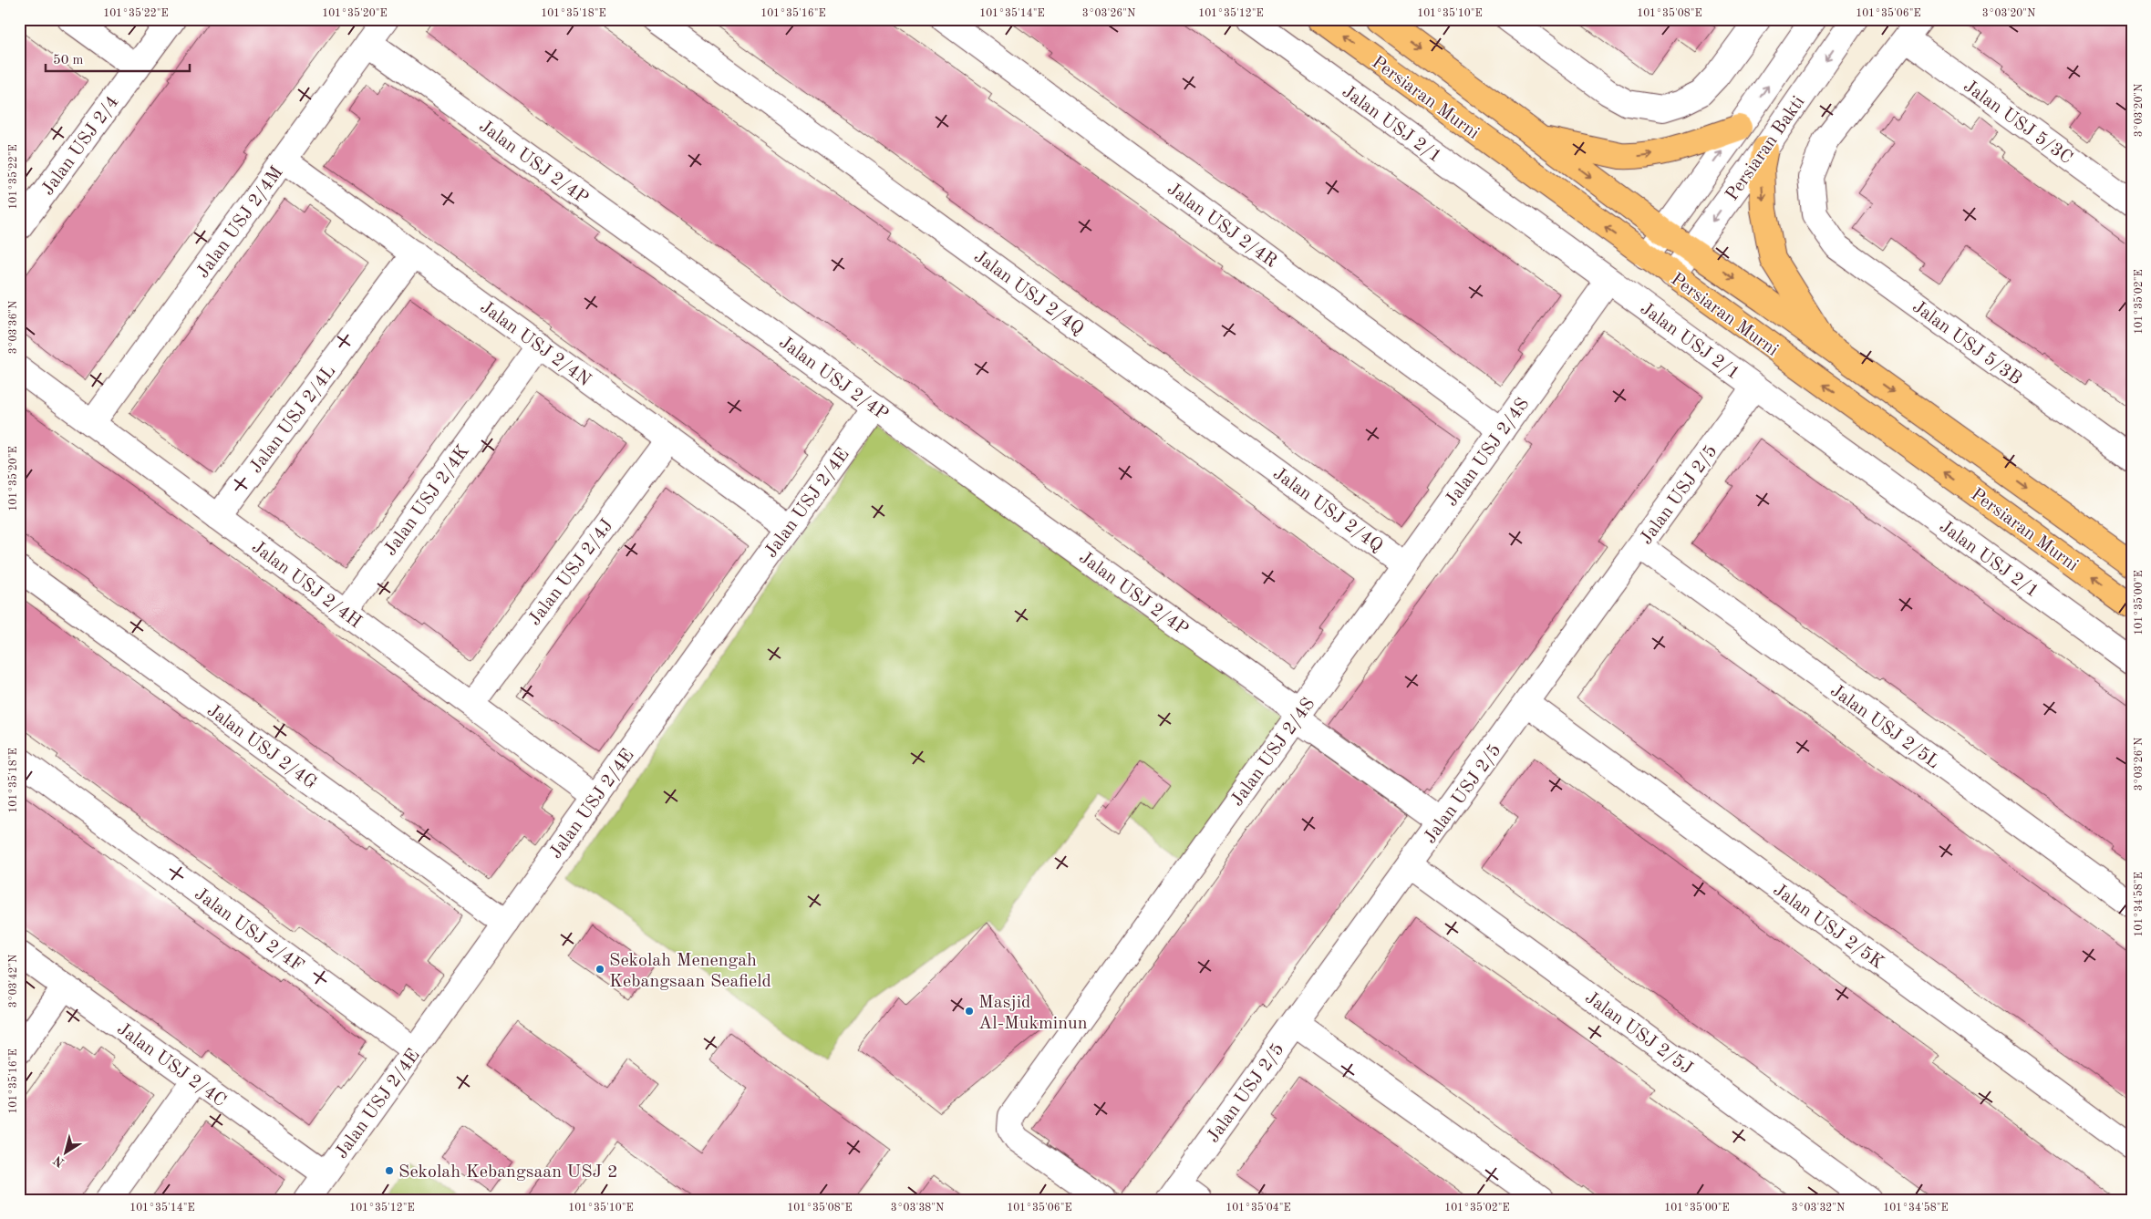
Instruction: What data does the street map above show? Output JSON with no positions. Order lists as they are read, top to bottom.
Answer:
{
  "streets": {
    "main road": ["Persiaran Murni"],
    "street": [
      "Jalan USJ 5/3C",
      "Jalan USJ 2/1",
      "Jalan USJ 2/4",
      "Persiaran Bakti",
      "Jalan USJ 2/4P",
      "Jalan USJ 2/4M",
      "Jalan USJ 2/4R",
      "Jalan USJ 2/4Q",
      "Jalan USJ 5/3B",
      "Jalan USJ 2/4N",
      "Jalan USJ 2/4L",
      "Jalan USJ 2/4S",
      "Jalan USJ 2/5",
      "Jalan USJ 2/4K",
      "Jalan USJ 2/4E",
      "Jalan USJ 2/4J",
      "Jalan USJ 2/4H",
      "Jalan USJ 2/5L",
      "Jalan USJ 2/4G",
      "Jalan USJ 2/5K",
      "Jalan USJ 2/4F",
      "Jalan USJ 2/5J",
      "Jalan USJ 2/4C"
    ]
  },
  "crossings": [
    ["Persiaran Murni", "Persiaran Bakti"],
    ["Jalan USJ 5/3C", "Jalan USJ 5/3B"],
    ["Jalan USJ 2/1", "Jalan USJ 2/4S"],
    ["Jalan USJ 2/1", "Jalan USJ 2/5"],
    ["Jalan USJ 2/4P", "Jalan USJ 2/4M"],
    ["Jalan USJ 2/4P", "Jalan USJ 2/4S"],
    ["Jalan USJ 2/4P", "Jalan USJ 2/5"],
    ["Jalan USJ 2/4P", "Jalan USJ 2/4E"],
    ["Jalan USJ 2/4M", "Jalan USJ 2/4N"],
    ["Jalan USJ 2/4M", "Jalan USJ 2/4H"],
    ["Jalan USJ 2/4R", "Jalan USJ 2/4S"],
    ["Jalan USJ 2/4Q", "Jalan USJ 2/4S"],
    ["Jalan USJ 2/4N", "Jalan USJ 2/4L"],
    ["Jalan USJ 2/4N", "Jalan USJ 2/4K"],
    ["Jalan USJ 2/4N", "Jalan USJ 2/4E"],
    ["Jalan USJ 2/4N", "Jalan USJ 2/4J"],
    ["Jalan USJ 2/4L", "Jalan USJ 2/4H"],
    ["Jalan USJ 2/5", "Jalan USJ 2/5L"],
    ["Jalan USJ 2/5", "Jalan USJ 2/5K"],
    ["Jalan USJ 2/5", "Jalan USJ 2/5J"],
    ["Jalan USJ 2/4K", "Jalan USJ 2/4H"],
    ["Jalan USJ 2/4E", "Jalan USJ 2/4H"],
    ["Jalan USJ 2/4E", "Jalan USJ 2/4G"],
    ["Jalan USJ 2/4E", "Jalan USJ 2/4F"],
    ["Jalan USJ 2/4E", "Jalan USJ 2/4C"],
    ["Jalan USJ 2/4J", "Jalan USJ 2/4H"]
  ],
  "places": ["Sekolah Menengah Kebangsaan Seafield", "Masjid Al-Mukminun", "Sekolah Kebangsaan USJ 2"],
  "scale_bar": "50 m",
  "north": "bottom left",
  "coordinates": [
    "101°35'22\"E",
    "101°35'20\"E",
    "101°35'18\"E",
    "101°35'16\"E",
    "101°35'14\"E",
    "3°03'26\"N",
    "101°35'12\"E",
    "101°35'10\"E",
    "101°35'08\"E",
    "101°35'06\"E",
    "3°03'20\"N",
    "101°35'02\"E",
    "3°03'36\"N",
    "101°35'00\"E",
    "101°34'58\"E",
    "3°03'42\"N",
    "3°03'38\"N",
    "101°35'04\"E",
    "3°03'32\"N"
  ]
}
